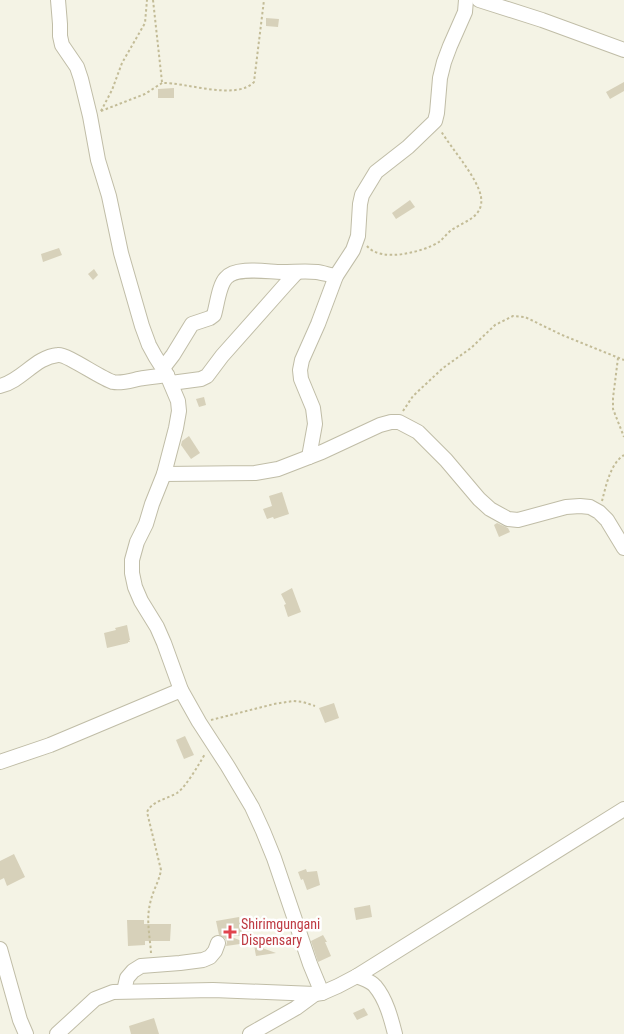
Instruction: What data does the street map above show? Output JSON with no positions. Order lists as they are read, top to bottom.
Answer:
{
  "places": {
    "health": ["Shirimgungani Dispensary"]
  }
}
